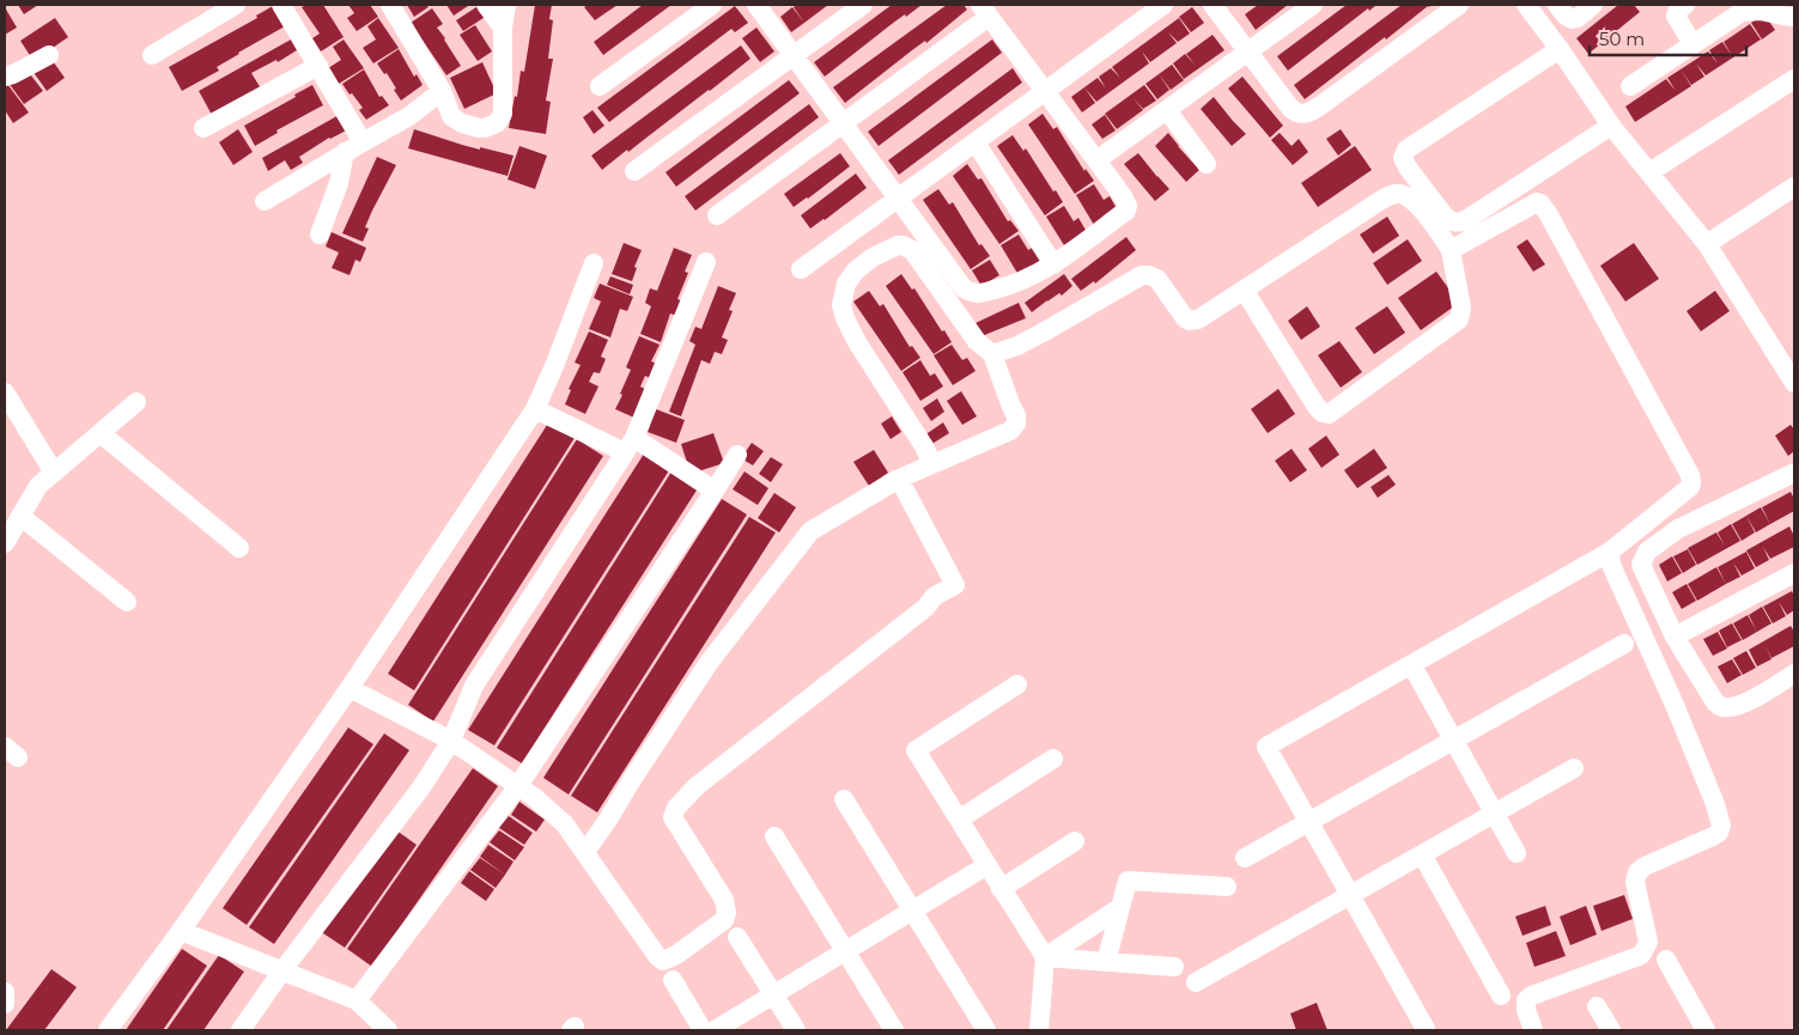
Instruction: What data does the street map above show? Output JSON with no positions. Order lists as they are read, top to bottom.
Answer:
{
  "scale_bar": "50 m"
}
